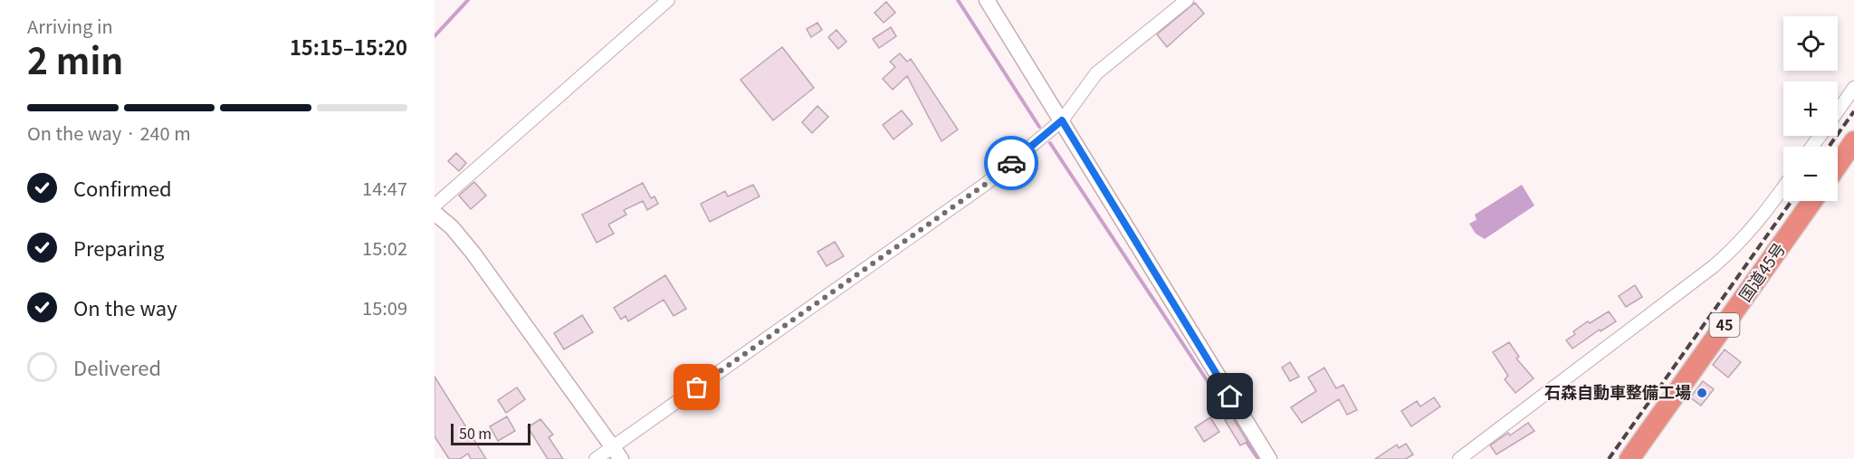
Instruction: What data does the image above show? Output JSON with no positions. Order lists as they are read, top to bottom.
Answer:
{
  "streets": {
    "highway": ["国道45号", "45"]
  },
  "places": ["石森自動車整備工場"],
  "scale_bar": "50 m",
  "page": {
    "heading": ["2 min", "Arriving in", "15:15–15:20"],
    "map_buttons": ["+", "−"],
    "bar": "On the way · 240 m",
    "list": [
      ["Confirmed", "14:47"],
      ["Preparing", "15:02"],
      ["On the way", "15:09"],
      "Delivered"
    ],
    "scale": "50 m"
  }
}
